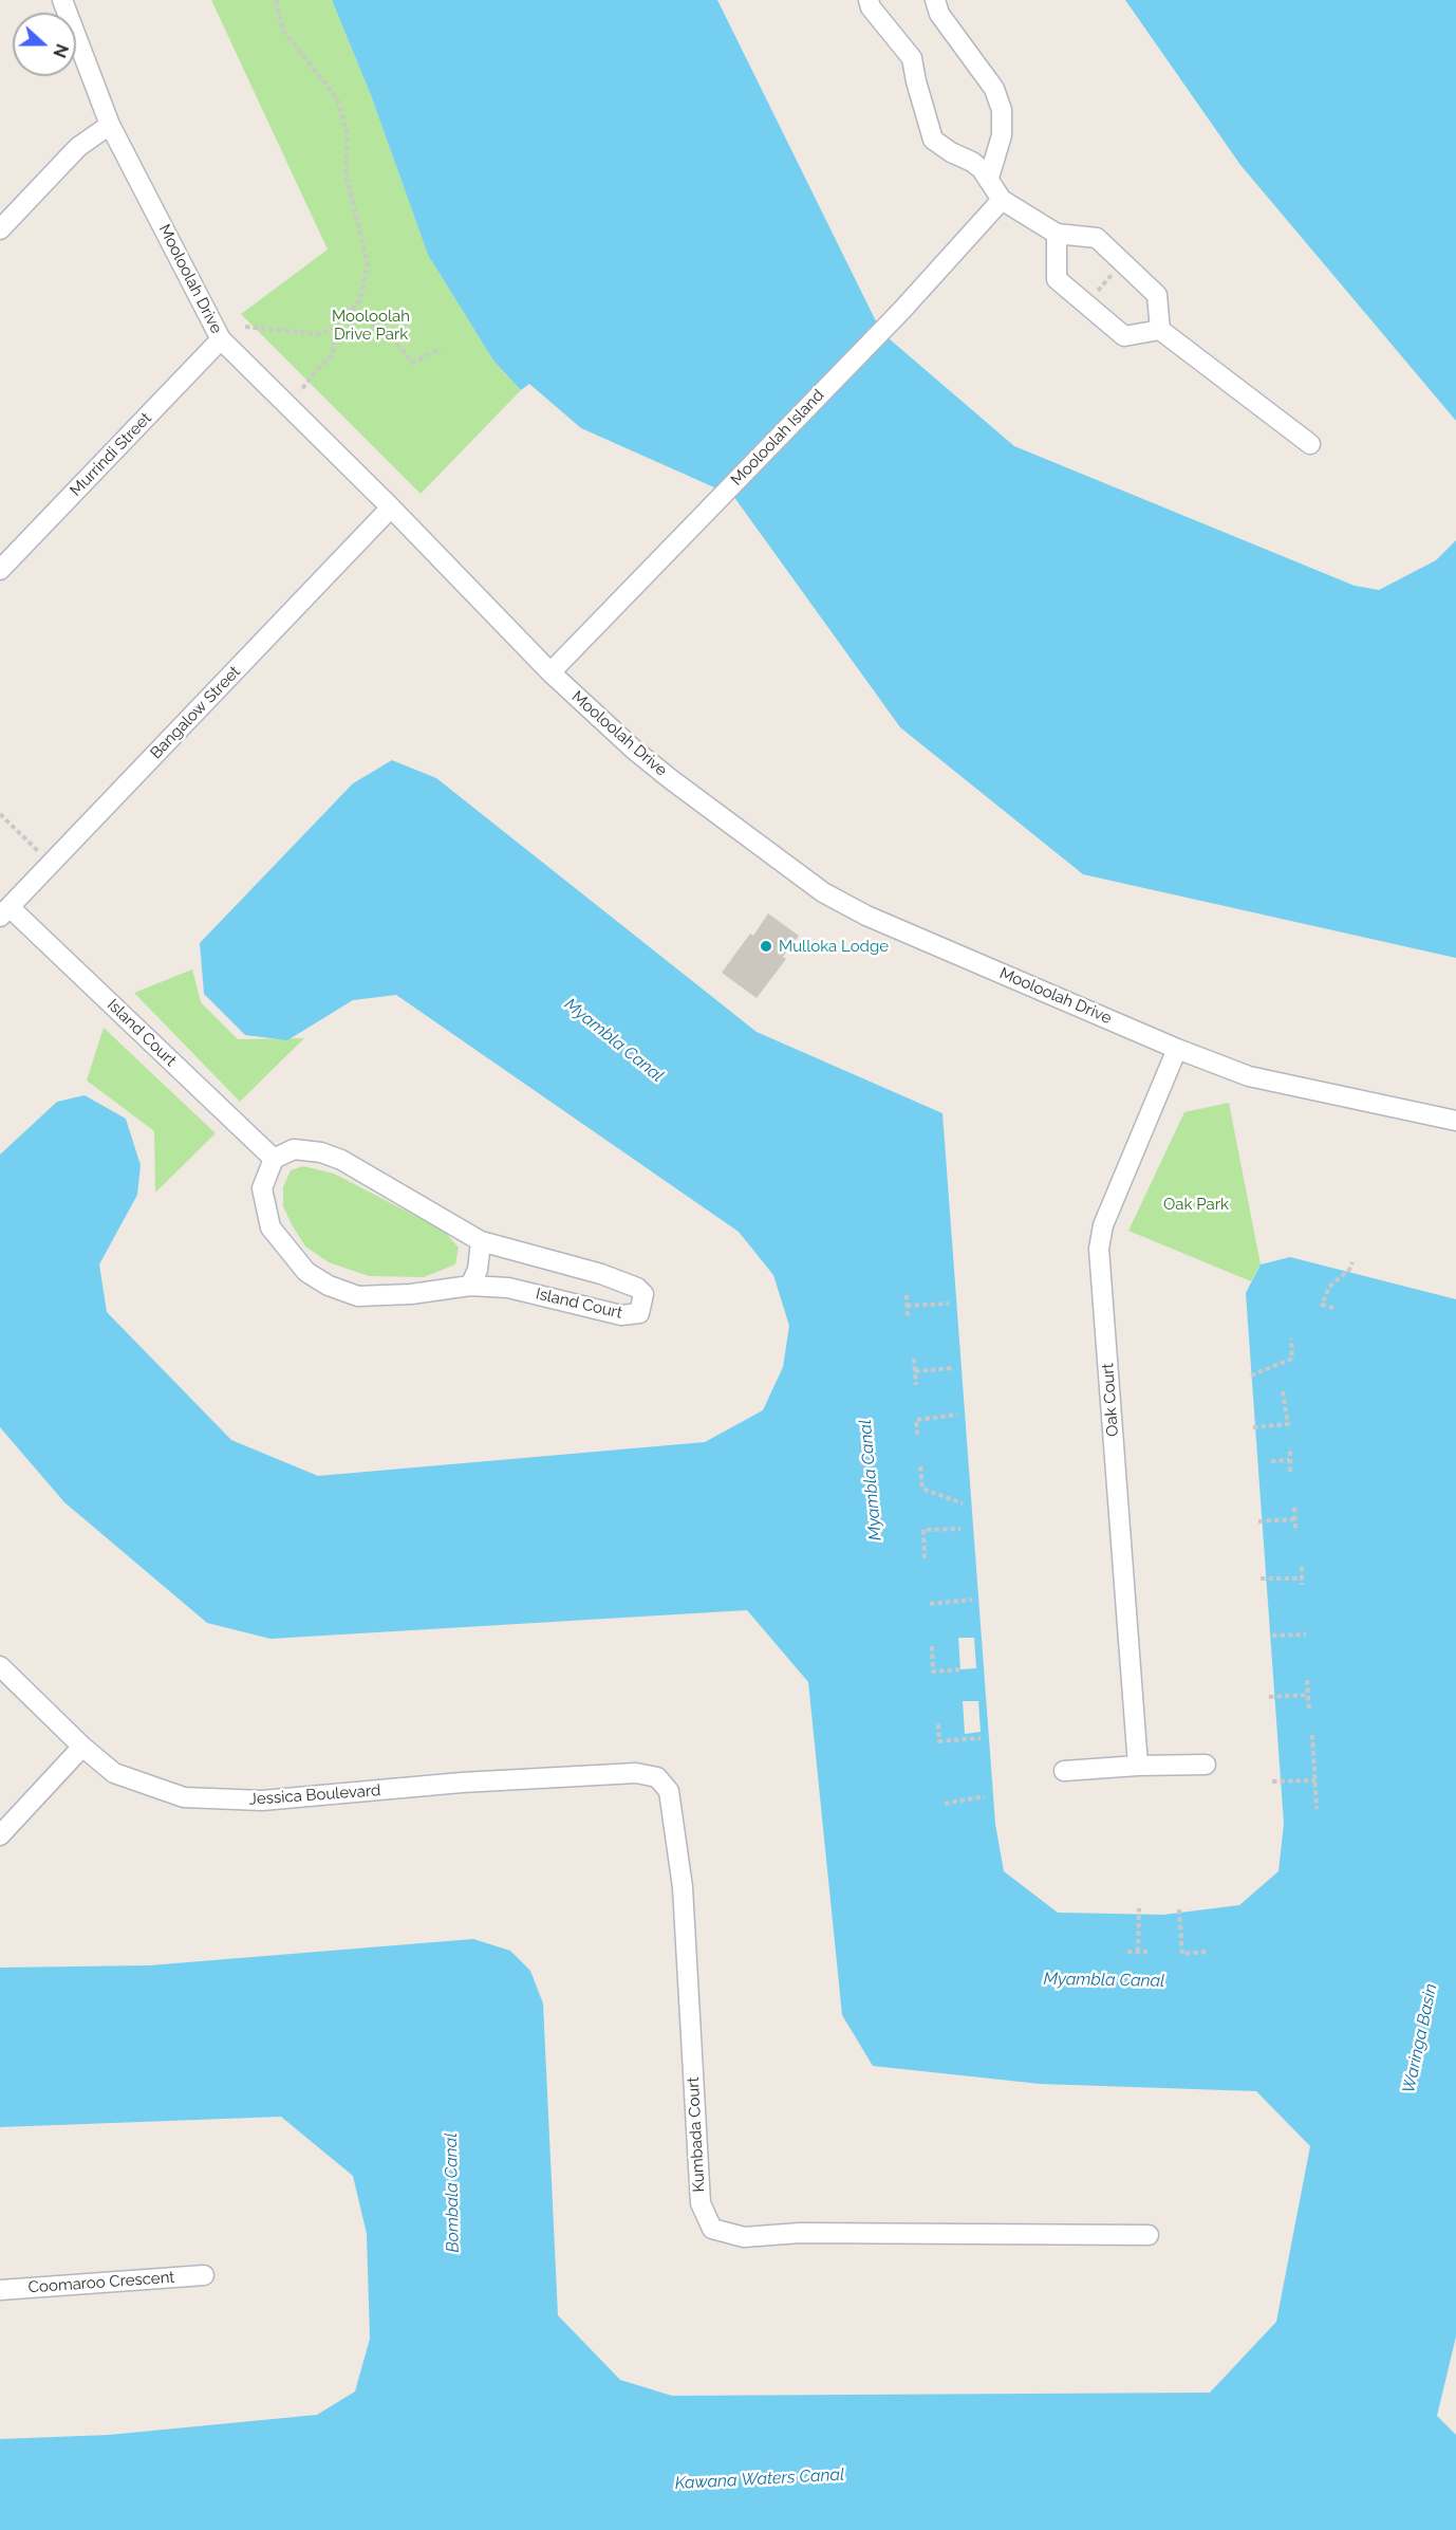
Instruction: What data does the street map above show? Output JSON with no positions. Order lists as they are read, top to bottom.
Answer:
{
  "streets": {
    "street": [
      "Mooloolah Drive",
      "Mooloolah Island",
      "Murrindi Street",
      "Bangalow Street",
      "Island Court",
      "Oak Court",
      "Jessica Boulevard",
      "Kumbada Court",
      "Coomaroo Crescent"
    ]
  },
  "crossings": [
    ["Mooloolah Drive", "Mooloolah Island"],
    ["Mooloolah Drive", "Murrindi Street"],
    ["Mooloolah Drive", "Bangalow Street"],
    ["Mooloolah Drive", "Oak Court"],
    ["Bangalow Street", "Island Court"],
    ["Jessica Boulevard", "Kumbada Court"]
  ],
  "water": [
    "Myambla Canal",
    "Waringa Basin",
    "Bombala Canal",
    "Kawana Waters Canal"
  ],
  "parks": ["Mooloolah Drive Park", "Oak Park"],
  "places": ["Mulloka Lodge"],
  "north": "right"
}
